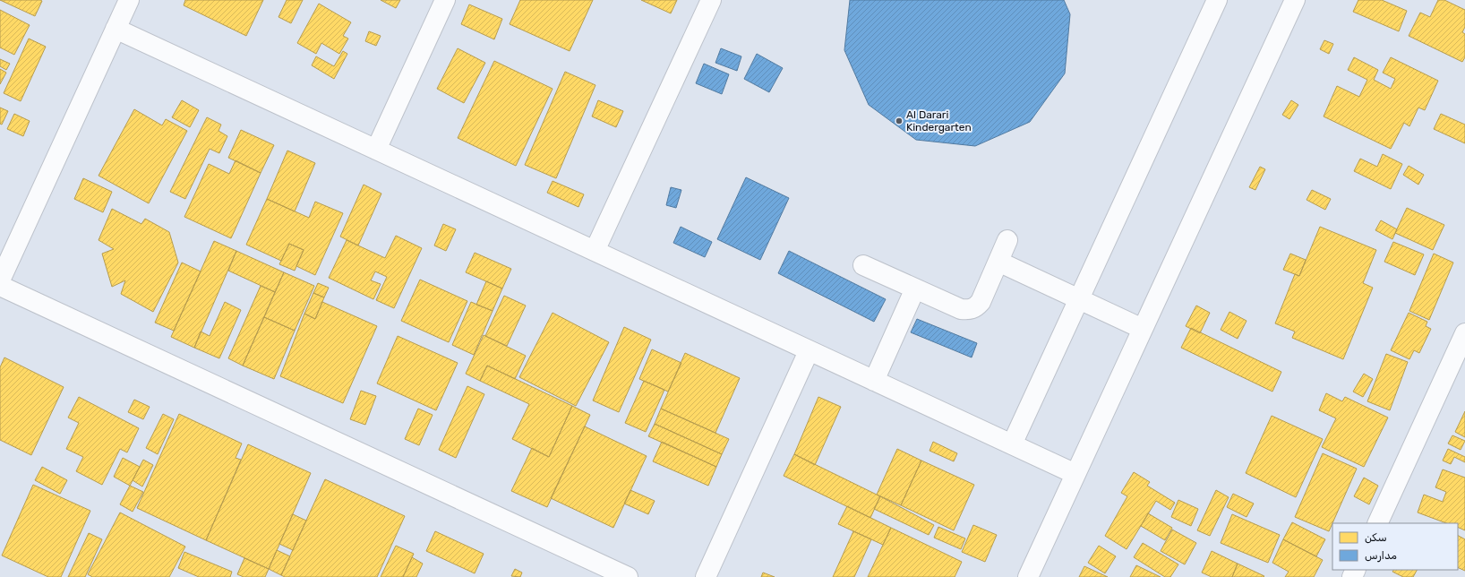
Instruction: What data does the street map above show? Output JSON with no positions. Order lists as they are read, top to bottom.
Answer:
{
  "places": ["Al Darari Kindergarten"],
  "legend": ["سكن", "مدارس"]
}
